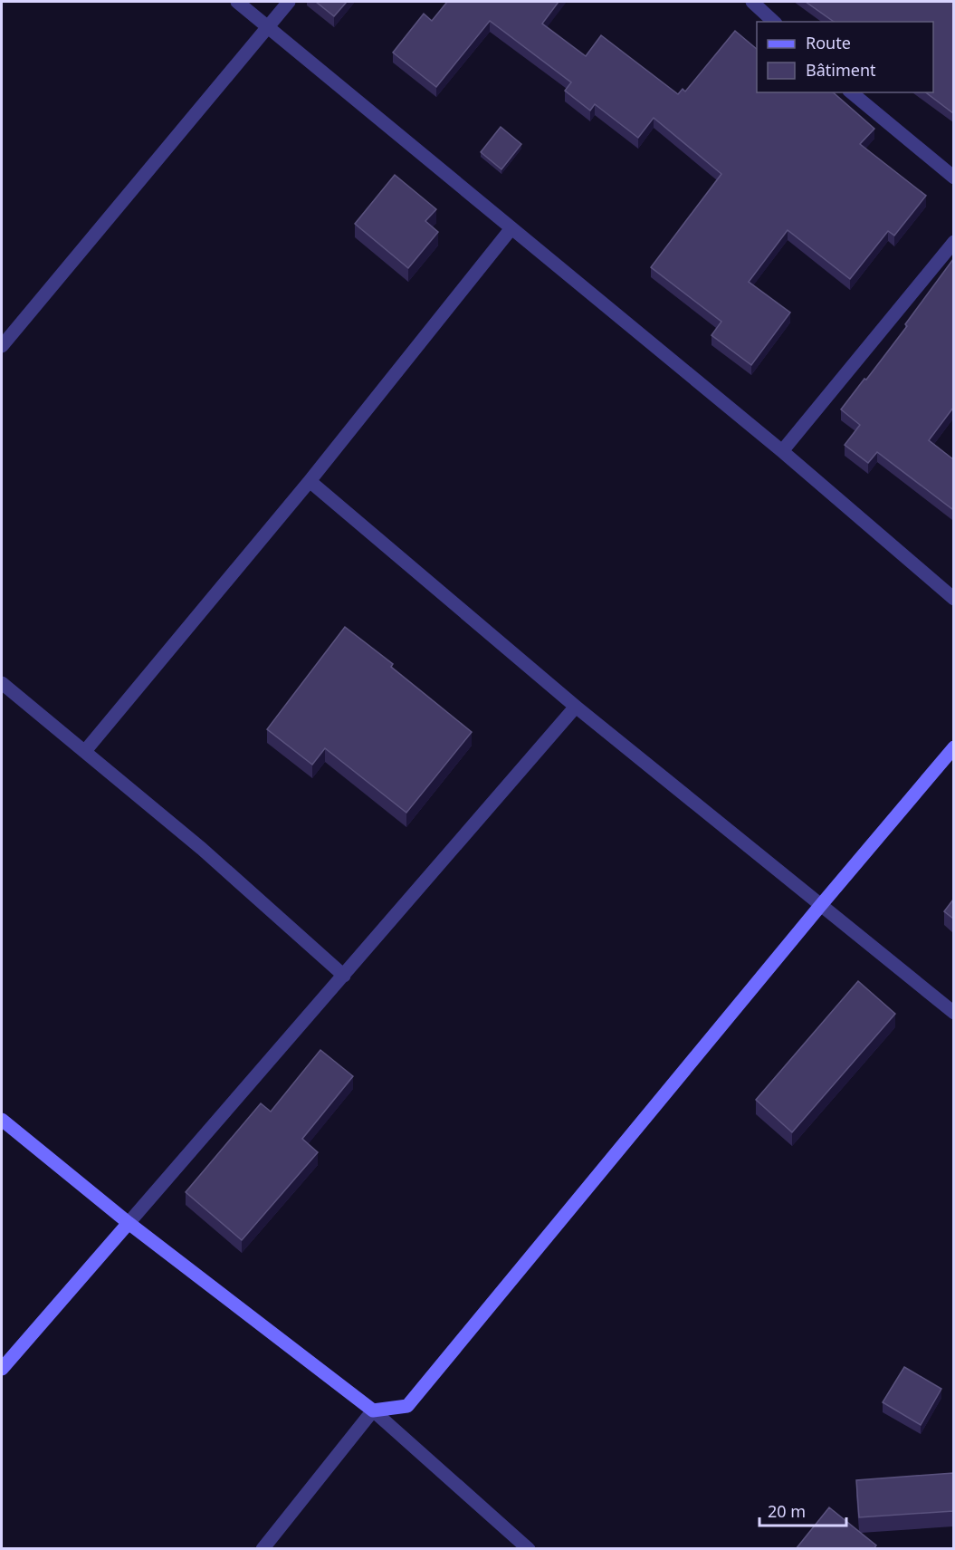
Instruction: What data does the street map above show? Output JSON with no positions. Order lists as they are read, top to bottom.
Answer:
{
  "legend": ["Route", "Bâtiment"],
  "scale_bar": "20 m"
}
